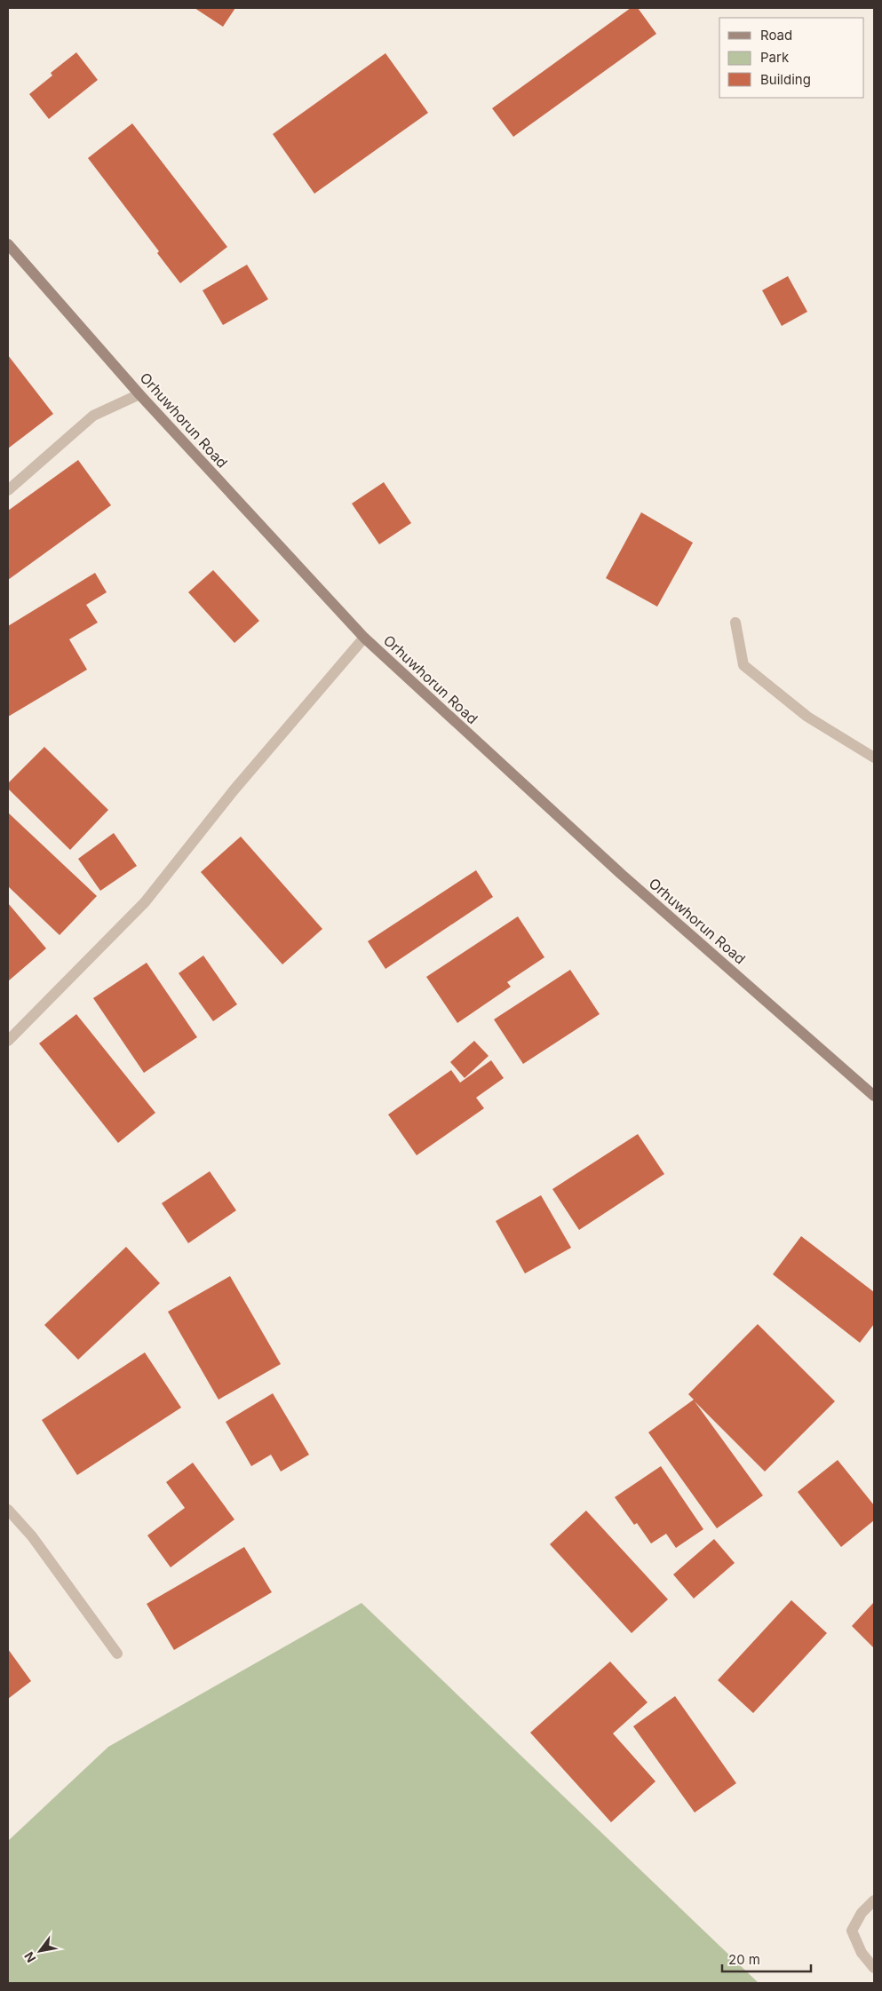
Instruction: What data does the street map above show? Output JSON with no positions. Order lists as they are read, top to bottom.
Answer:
{
  "streets": {
    "street": ["Orhuwhorun Road"]
  },
  "legend": ["Road", "Park", "Building"],
  "scale_bar": "20 m",
  "north": "bottom left"
}
